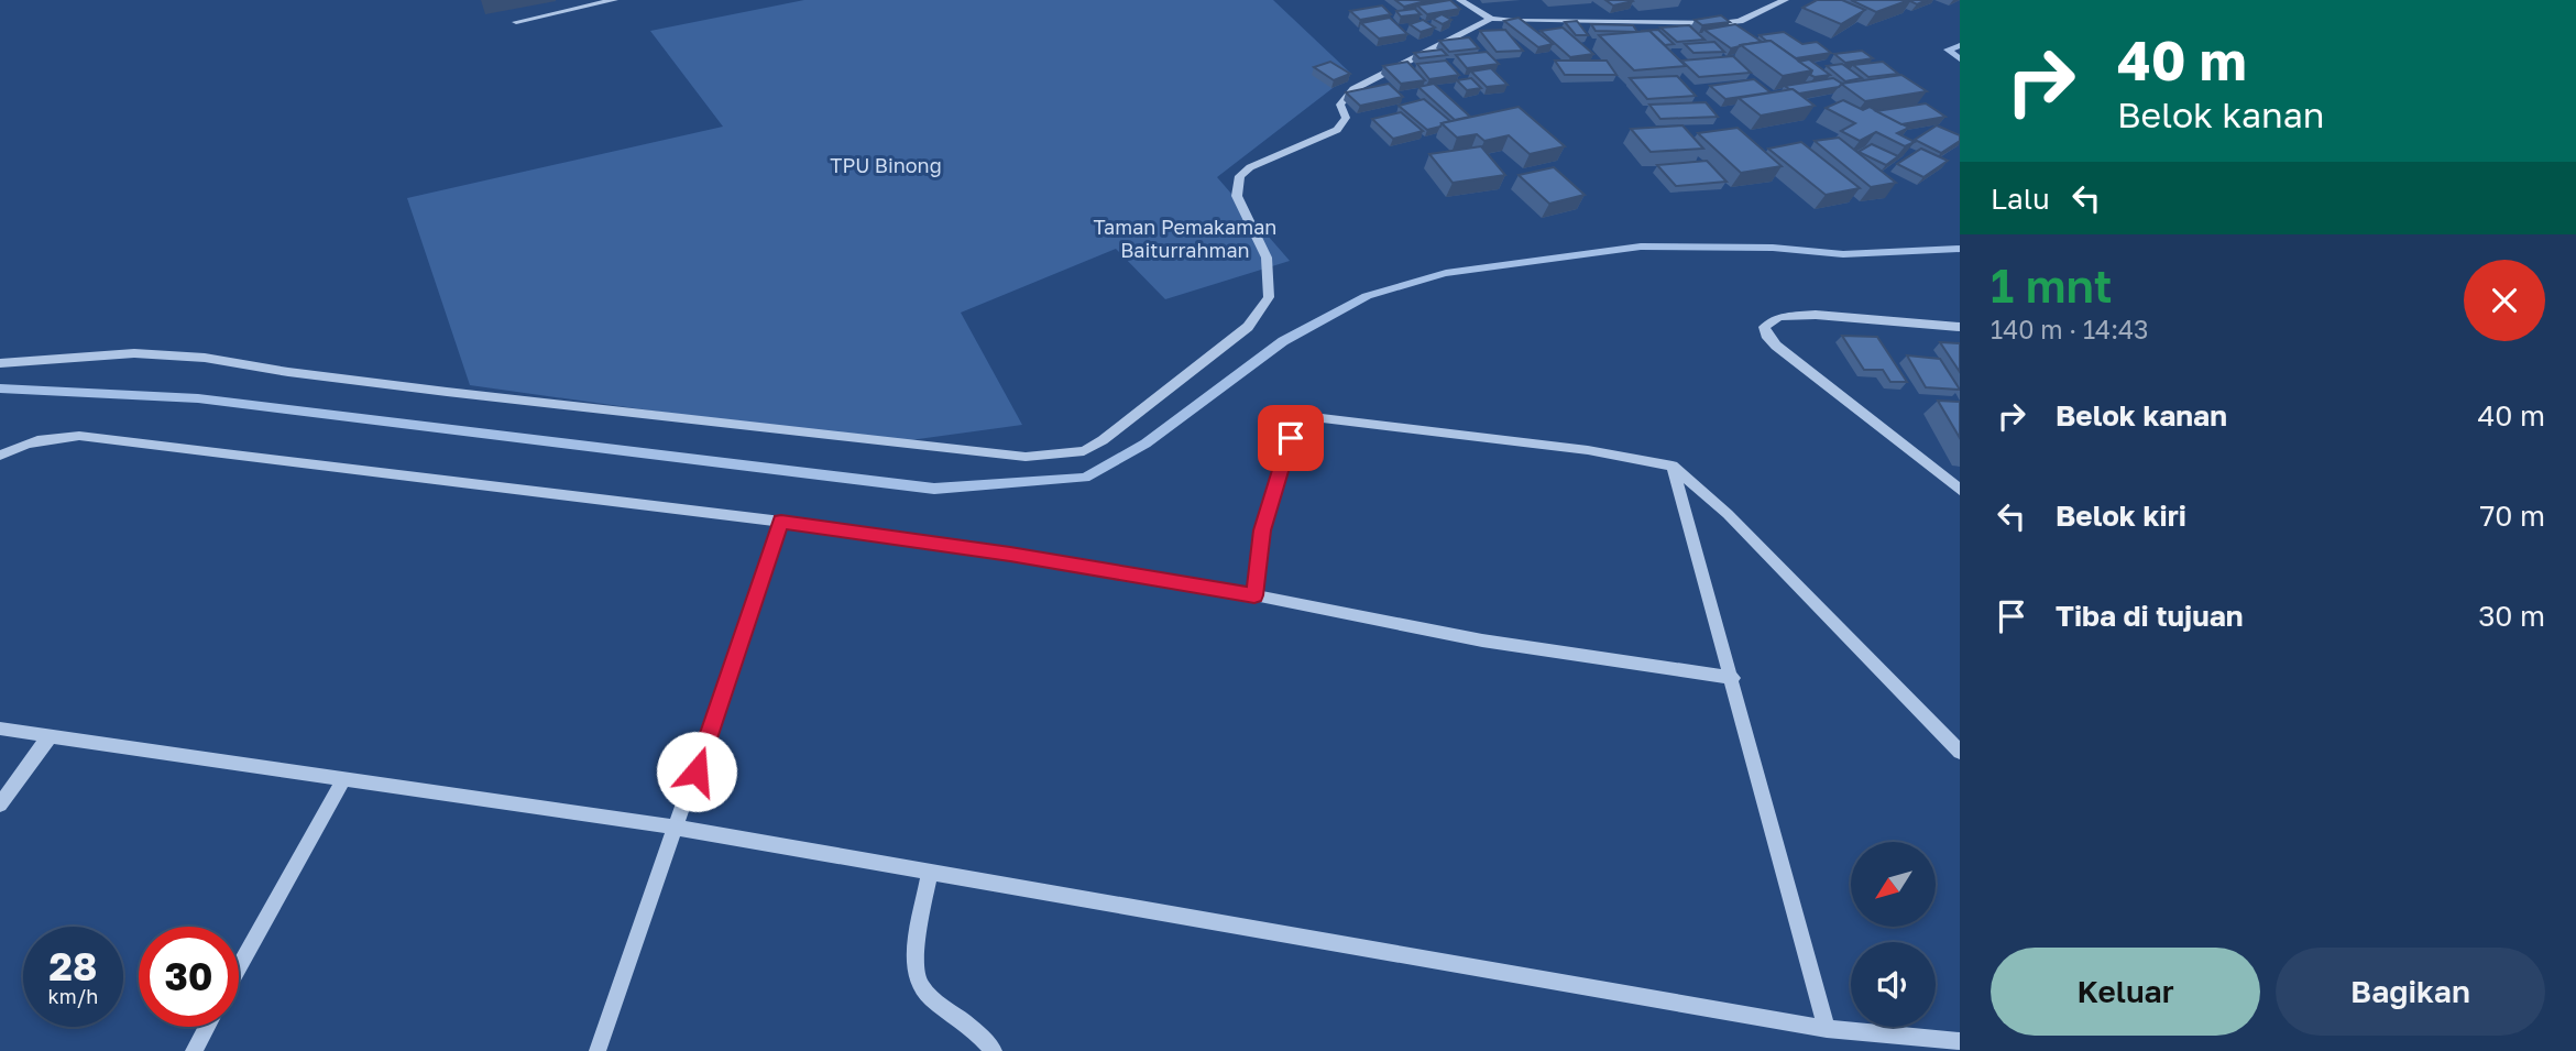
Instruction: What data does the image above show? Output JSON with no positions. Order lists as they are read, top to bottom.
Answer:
{
  "parks": ["TPU Binong", "Taman Pemakaman Baiturrahman"],
  "north": "bottom left",
  "page": {
    "turn": ["40 m", "Belok kanan"],
    "then": "Lalu",
    "heading": ["1 mnt", "140 m · 14:43"],
    "list": [
      {
        "name": "Belok kanan",
        "value": "40 m"
      },
      {
        "name": "Belok kiri",
        "value": "70 m"
      },
      {
        "name": "Tiba di tujuan",
        "value": "30 m"
      }
    ],
    "speed": "28 km/h",
    "limit": "30",
    "buttons": ["Keluar", "Bagikan"]
  }
}
